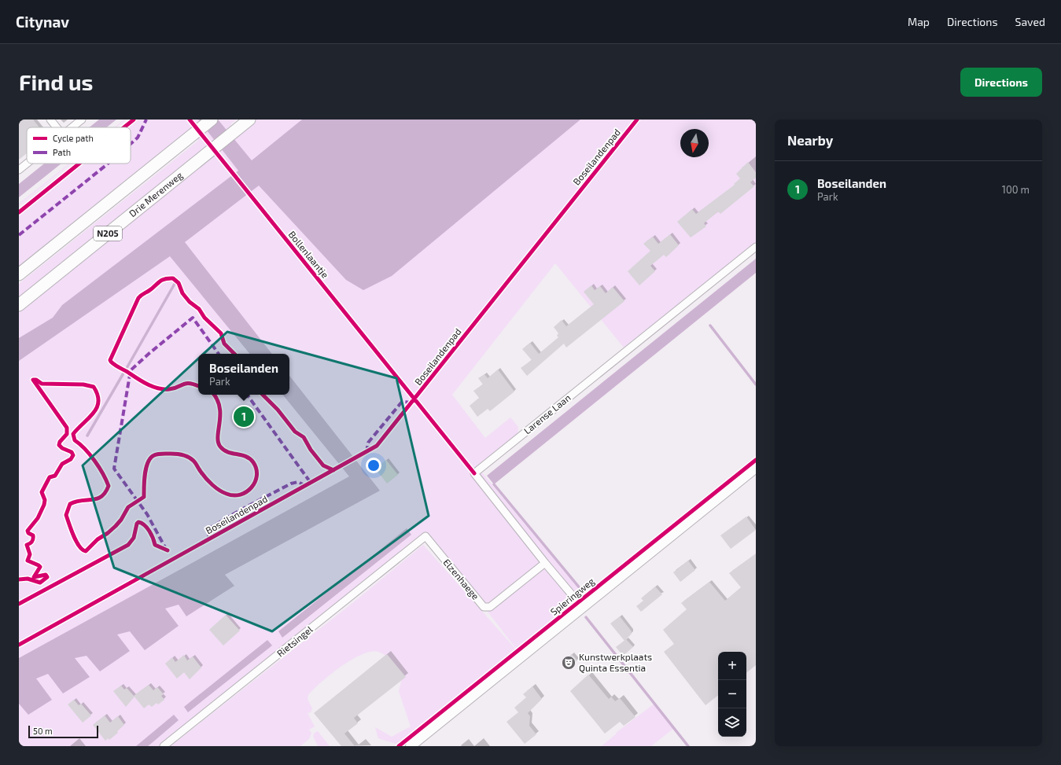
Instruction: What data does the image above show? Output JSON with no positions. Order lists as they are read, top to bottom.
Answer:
{
  "streets": {
    "highway": ["Drie Merenweg", "N205"],
    "street": [
      "Larense Laan",
      "Elzenhaege",
      "Spieringweg",
      "Rietsingel"
    ],
    "cycle path": ["Boseilandenpad", "Bollenlaantje"]
  },
  "crossings": [
    ["Larense Laan", "Elzenhaege"],
    ["Larense Laan", "Spieringweg"],
    ["Elzenhaege", "Rietsingel"]
  ],
  "places": {
    "theatre": ["Kunstwerkplaats Quinta Essentia"]
  },
  "legend": ["Cycle path", "Path"],
  "scale_bar": "50 m",
  "north": "bottom",
  "page": {
    "header": "Citynav",
    "nav": ["Map", "Directions", "Saved"],
    "buttons": "Directions",
    "title": "Find us",
    "heading": "Nearby",
    "list": [
      {
        "mark": "1",
        "name": "Boseilanden",
        "note": "Park",
        "value": "100 m"
      }
    ],
    "popup": ["Boseilanden", "Park"],
    "pins": "1",
    "map_buttons": ["+", "−"],
    "scale": "50 m"
  }
}
